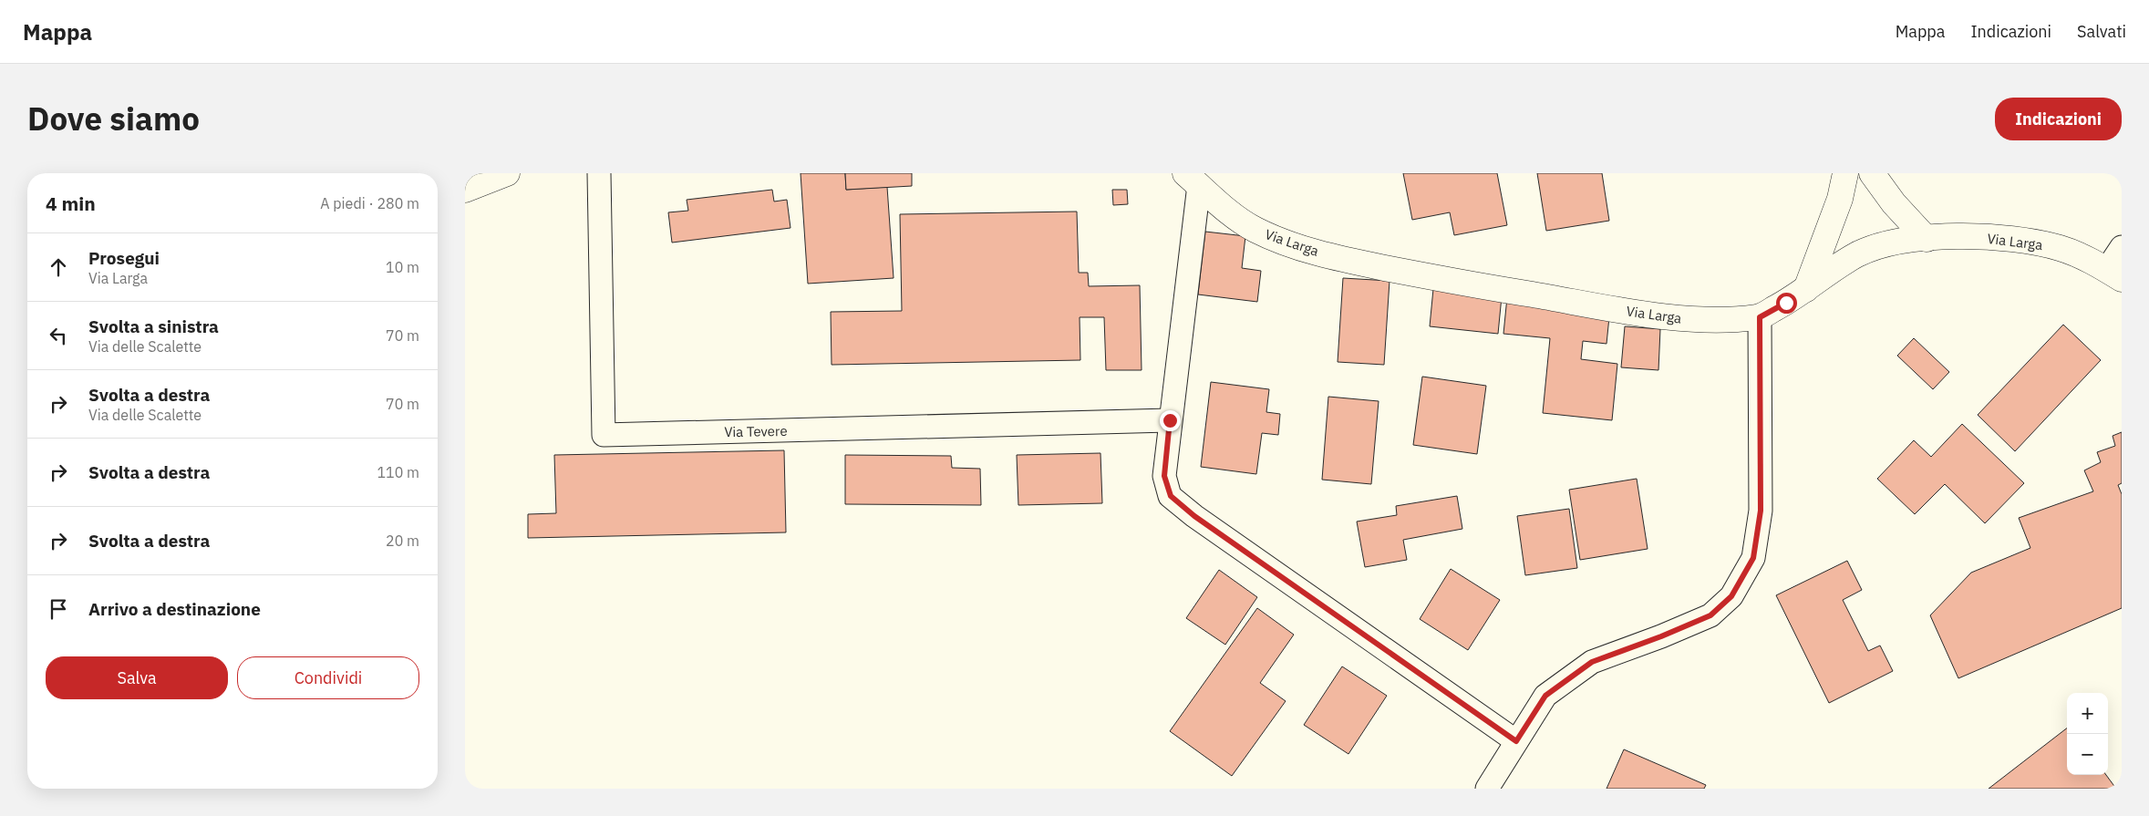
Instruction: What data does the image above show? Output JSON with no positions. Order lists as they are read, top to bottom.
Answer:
{
  "streets": {
    "street": ["Via Larga", "Via Tevere"]
  },
  "page": {
    "header": "Mappa",
    "nav": ["Mappa", "Indicazioni", "Salvati"],
    "title": "Dove siamo",
    "buttons": [
      "Indicazioni",
      ["Salva", "Condividi"]
    ],
    "heading": ["4 min", "A piedi · 280 m"],
    "list": [
      ["Prosegui", "Via Larga", "10 m"],
      ["Svolta a sinistra", "Via delle Scalette", "70 m"],
      ["Svolta a destra", "Via delle Scalette", "70 m"],
      ["Svolta a destra", "110 m"],
      ["Svolta a destra", "20 m"],
      "Arrivo a destinazione"
    ],
    "map_buttons": ["+", "−"]
  }
}
